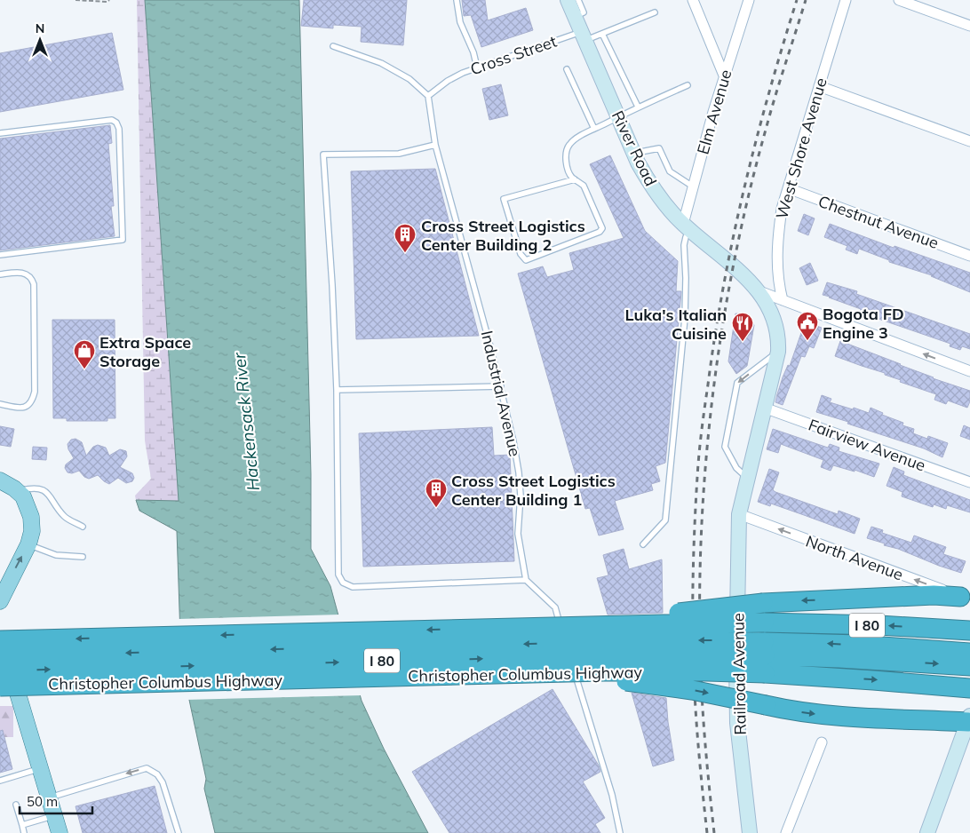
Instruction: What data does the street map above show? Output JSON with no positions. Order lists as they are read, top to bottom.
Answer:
{
  "streets": {
    "highway": ["I 80", "Christopher Columbus Highway"],
    "main road": ["River Road", "Railroad Avenue"],
    "street": [
      "Elm Avenue",
      "West Shore Avenue",
      "Chestnut Avenue",
      "Fairview Avenue",
      "North Avenue"
    ],
    "lane": ["Cross Street", "Industrial Avenue"]
  },
  "crossings": [
    ["Cross Street", "River Road"],
    ["Cross Street", "Industrial Avenue"],
    ["Elm Avenue", "River Road"],
    ["West Shore Avenue", "Chestnut Avenue"],
    ["North Avenue", "Railroad Avenue"]
  ],
  "one_way": ["North Avenue"],
  "water": ["Hackensack River"],
  "places": {
    "building": ["Cross Street Logistics Center Building 2", "Cross Street Logistics Center Building 1"],
    "public building": ["Bogota FD Engine 3"],
    "restaurant": ["Luka's Italian Cuisine"],
    "shop": ["Extra Space Storage"]
  },
  "scale_bar": "50 m",
  "north": "top"
}
